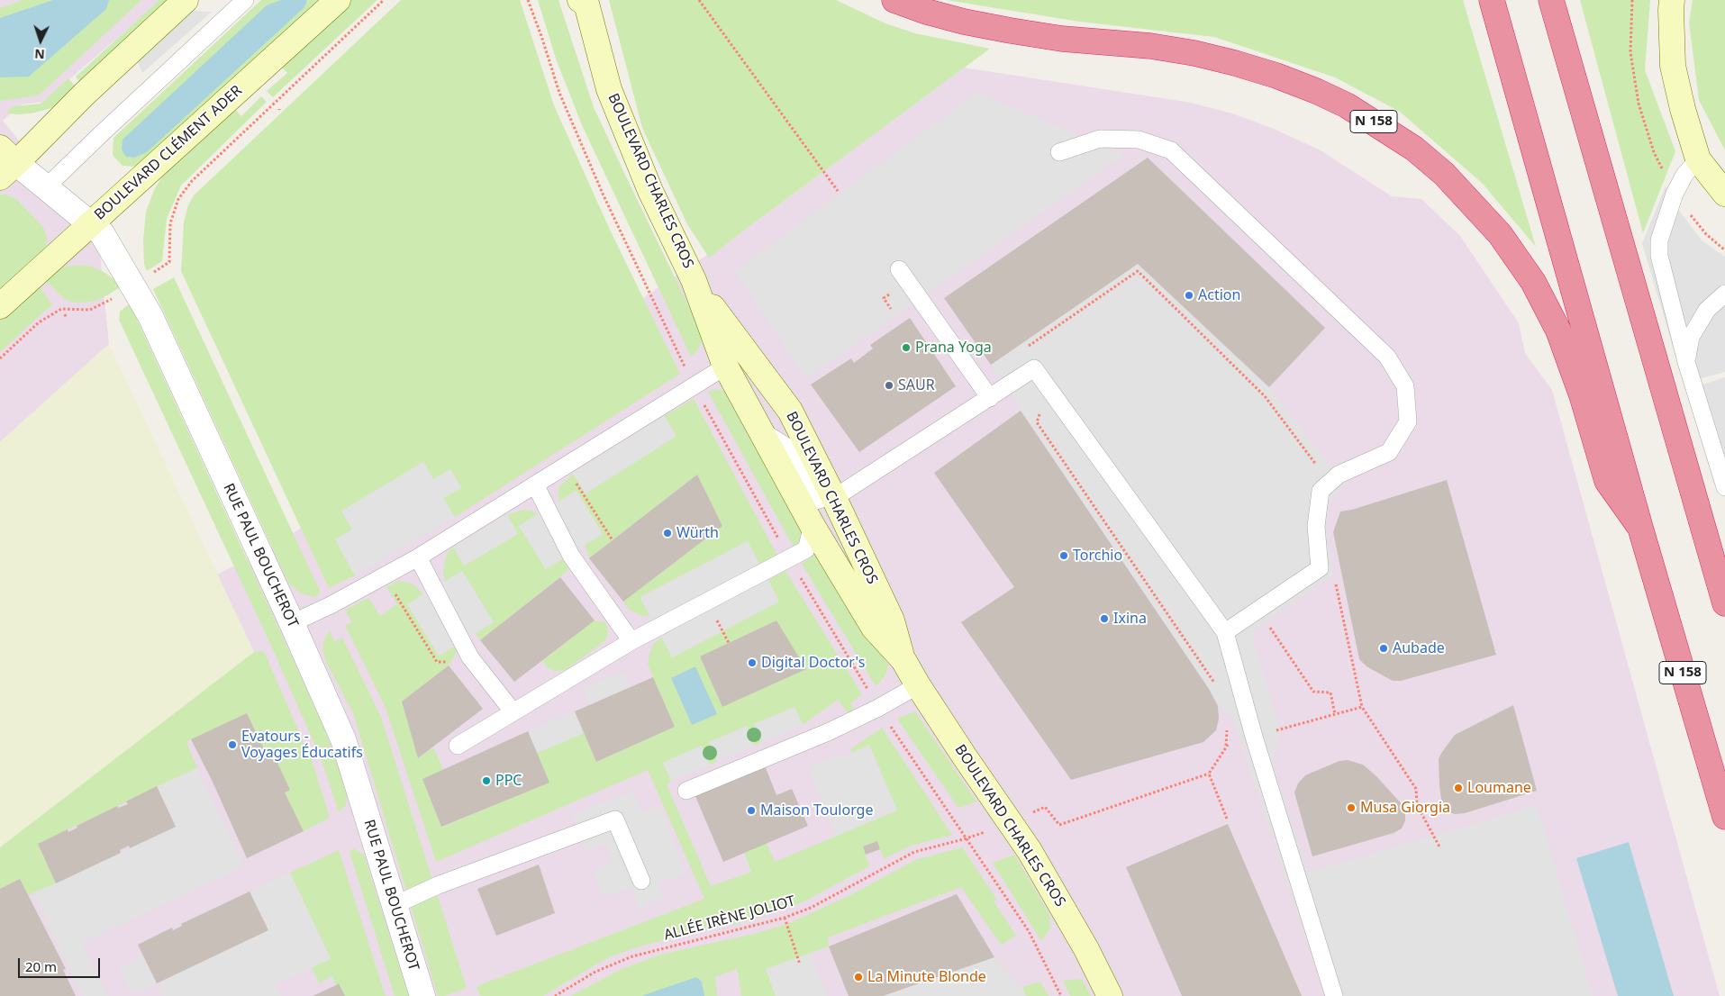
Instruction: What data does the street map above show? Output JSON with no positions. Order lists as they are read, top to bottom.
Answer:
{
  "streets": {
    "highway": ["N 158"],
    "street": ["BOULEVARD CLÉMENT ADER", "BOULEVARD CHARLES CROS", "RUE PAUL BOUCHEROT"],
    "path": ["ALLÉE IRÈNE JOLIOT"]
  },
  "crossings": [
    ["BOULEVARD CLÉMENT ADER", "RUE PAUL BOUCHEROT"],
    ["BOULEVARD CHARLES CROS", "ALLÉE IRÈNE JOLIOT"]
  ],
  "places": [
    "Action",
    "Prana Yoga",
    "SAUR",
    "Würth",
    "Torchio",
    "Ixina",
    "Aubade",
    "Digital Doctor's",
    "Evatours - Voyages Éducatifs",
    "PPC",
    "Loumane",
    "Musa Giorgia",
    "Maison Toulorge",
    "La Minute Blonde"
  ],
  "scale_bar": "20 m",
  "north": "bottom"
}
